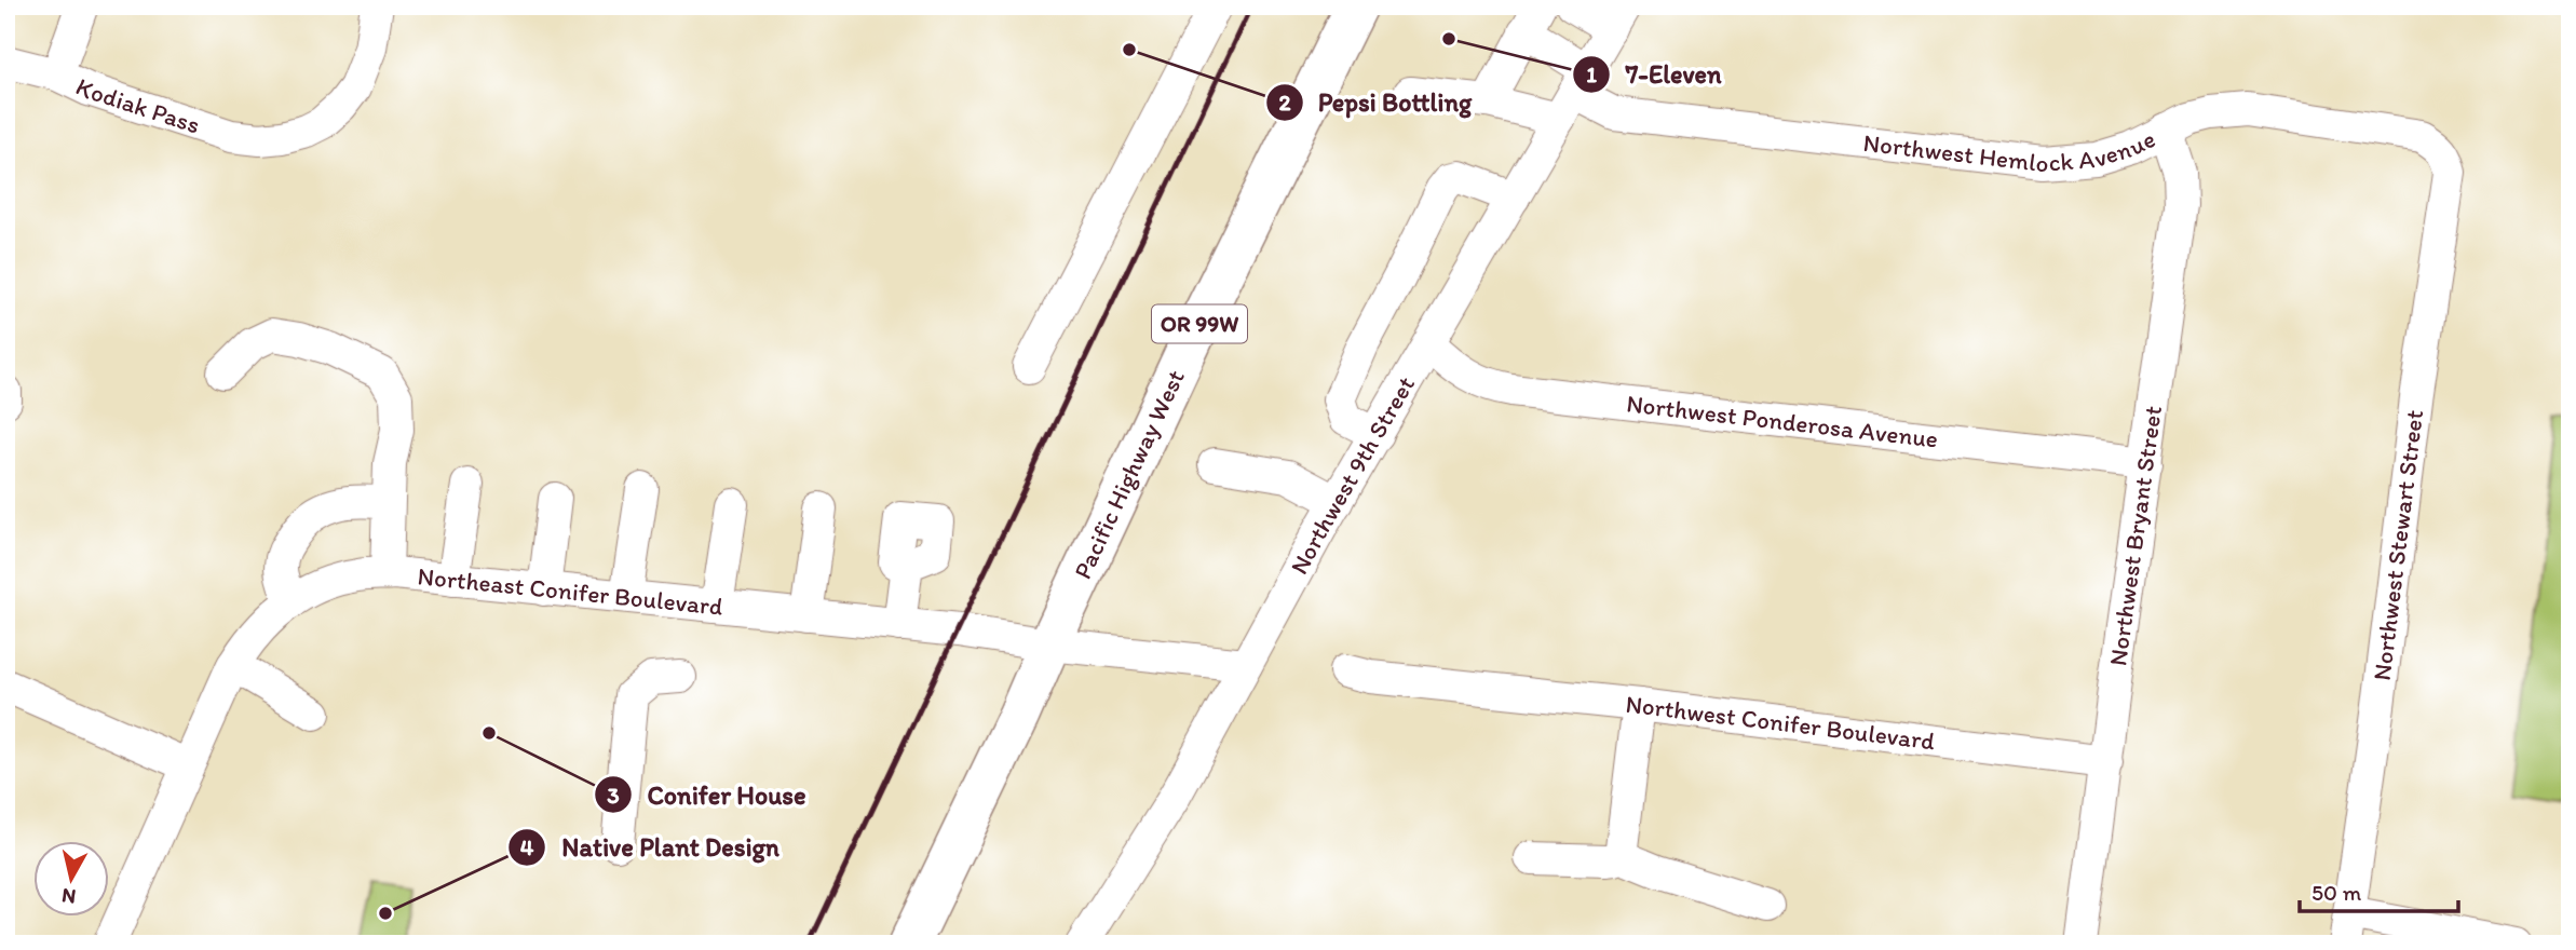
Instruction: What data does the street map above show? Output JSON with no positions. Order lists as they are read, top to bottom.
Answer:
{
  "streets": {
    "highway": ["OR 99W", "Pacific Highway West"],
    "street": [
      "Kodiak Pass",
      "Northwest Hemlock Avenue",
      "Northwest Ponderosa Avenue",
      "Northwest 9th Street",
      "Northwest Bryant Street",
      "Northwest Stewart Street",
      "Northeast Conifer Boulevard",
      "Northwest Conifer Boulevard"
    ]
  },
  "crossings": [
    ["Northwest Hemlock Avenue", "Northwest 9th Street"],
    ["Northwest Hemlock Avenue", "Northwest Bryant Street"],
    ["Northwest Hemlock Avenue", "Northwest Stewart Street"],
    ["Northwest Ponderosa Avenue", "Northwest 9th Street"],
    ["Northwest Ponderosa Avenue", "Northwest Bryant Street"],
    ["Pacific Highway West", "Northeast Conifer Boulevard"],
    ["Northwest 9th Street", "Northeast Conifer Boulevard"],
    ["Northwest Bryant Street", "Northwest Conifer Boulevard"]
  ],
  "places": [
    "7-Eleven",
    "Pepsi Bottling",
    "Conifer House",
    "Native Plant Design"
  ],
  "scale_bar": "50 m",
  "north": "bottom"
}
